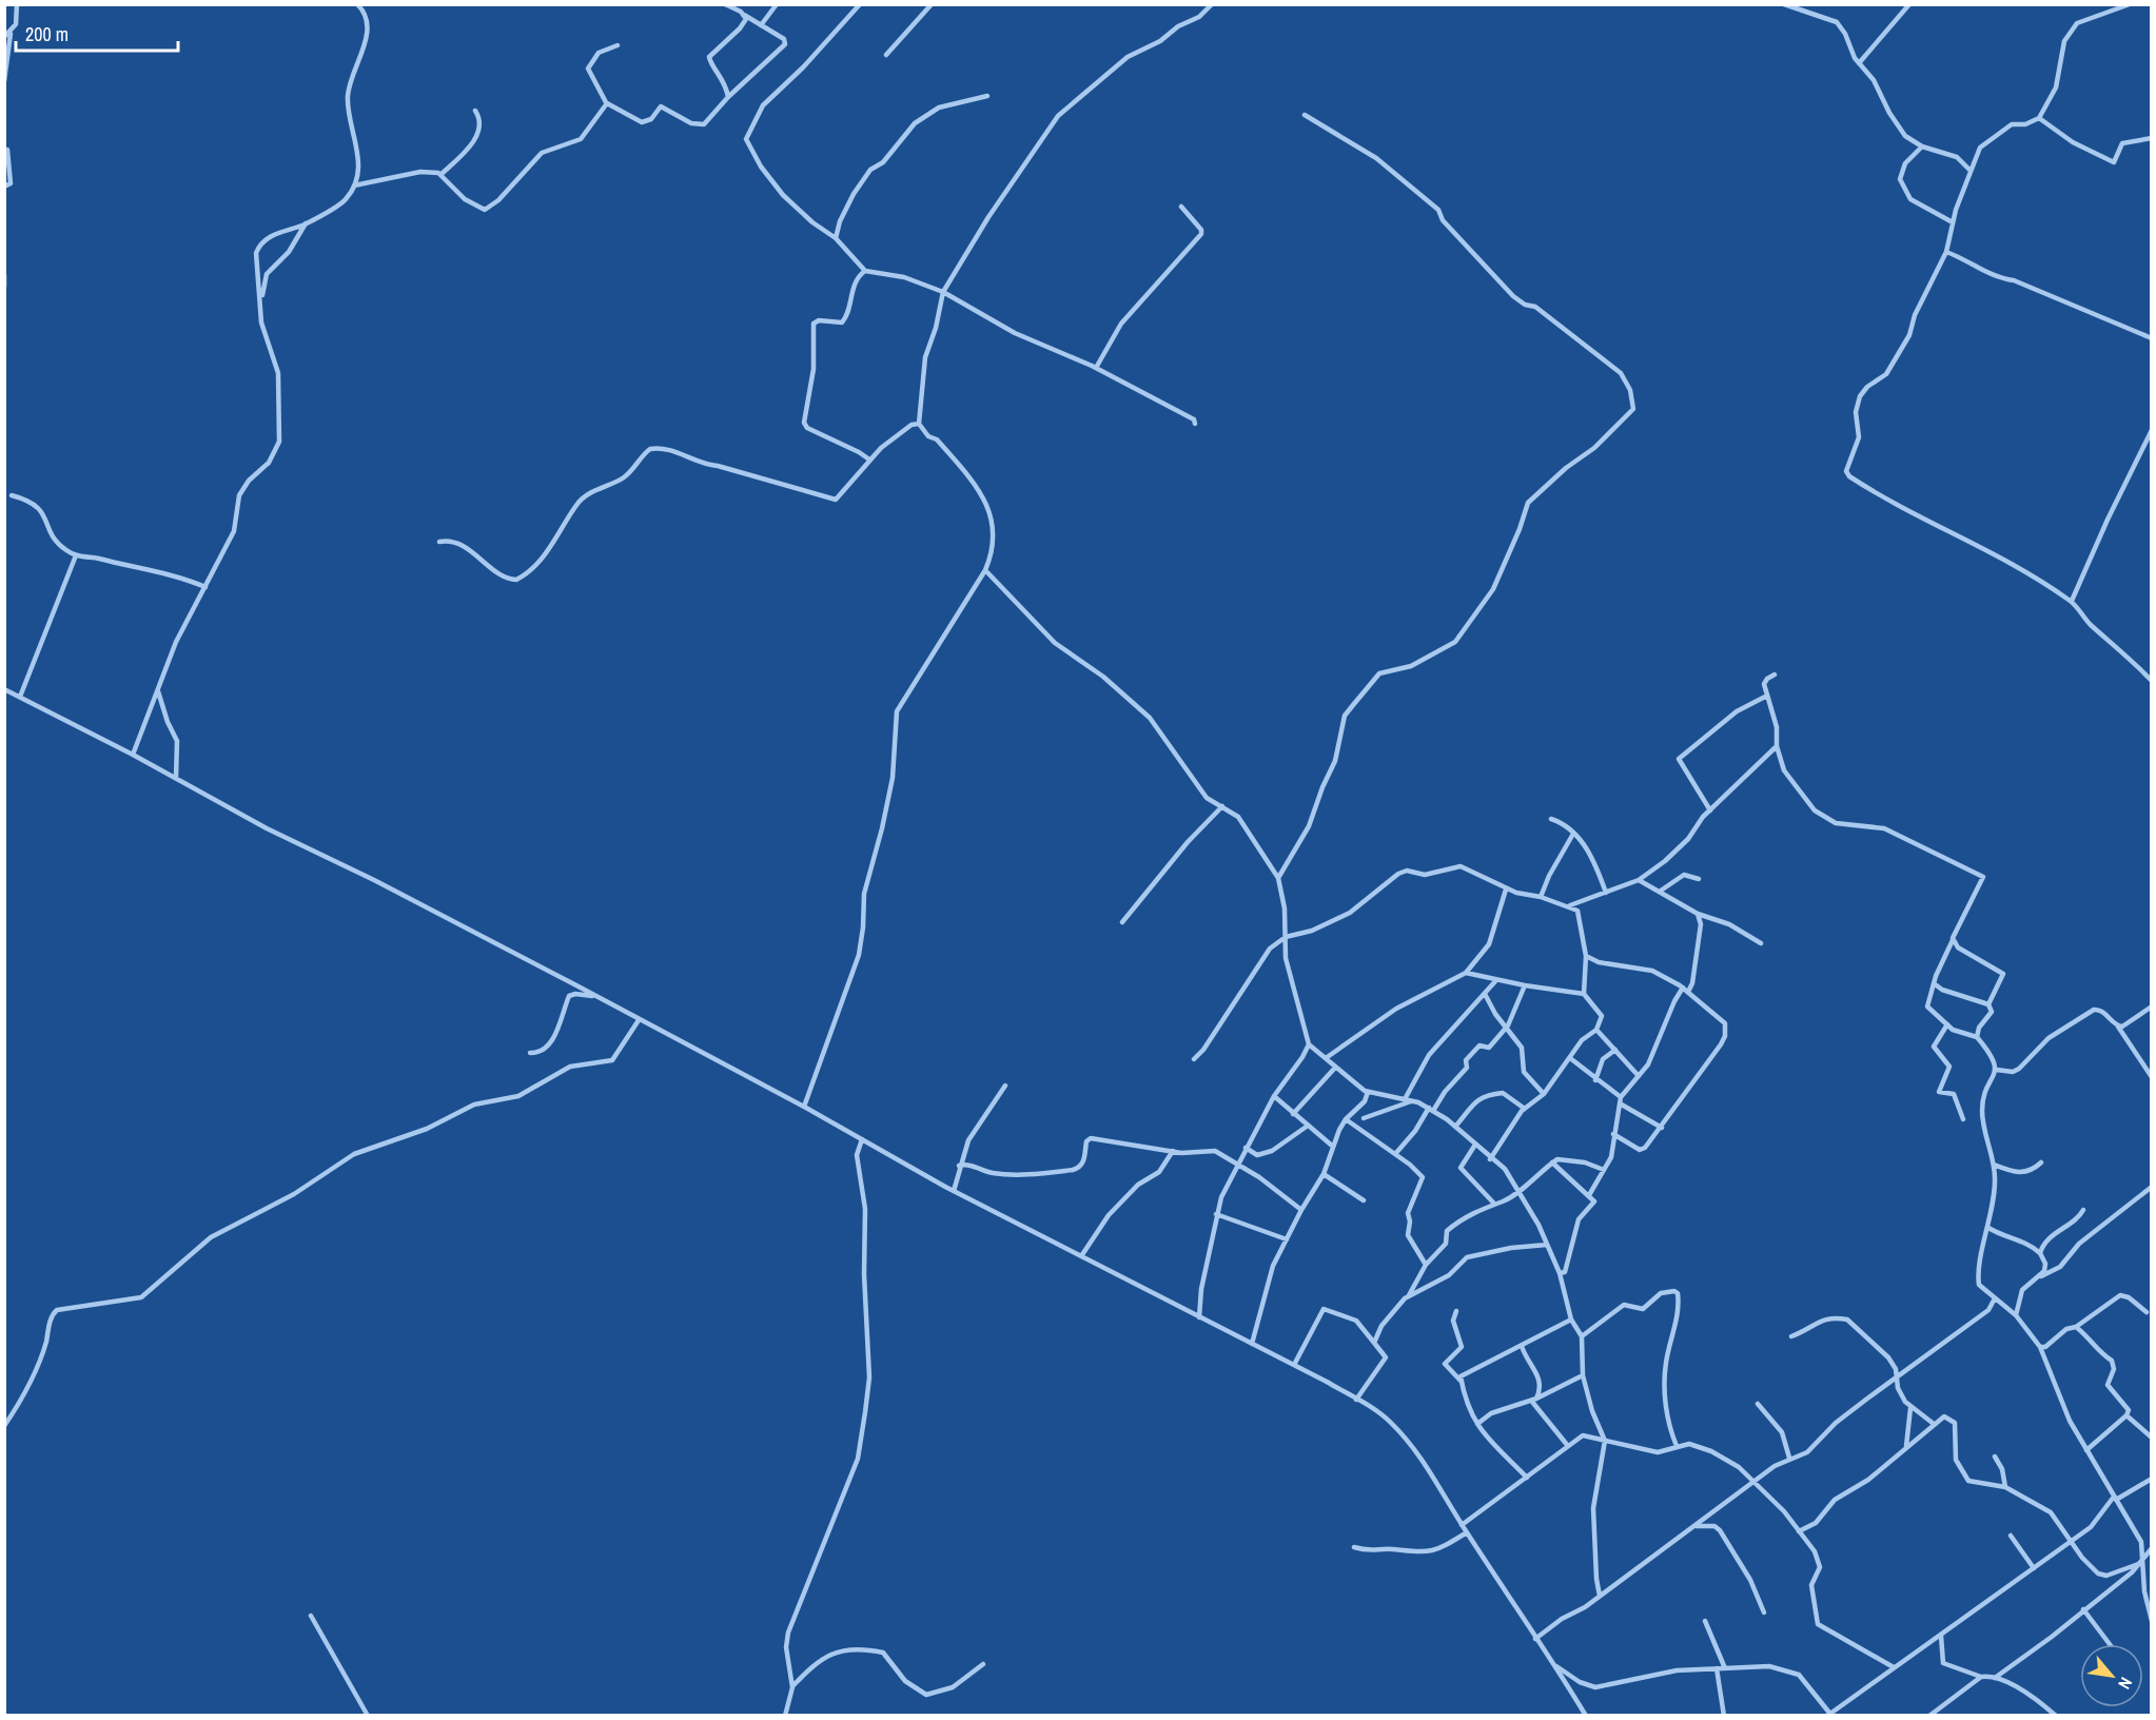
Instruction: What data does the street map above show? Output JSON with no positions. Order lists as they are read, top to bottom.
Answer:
{
  "scale_bar": "200 m",
  "north": "bottom right"
}
